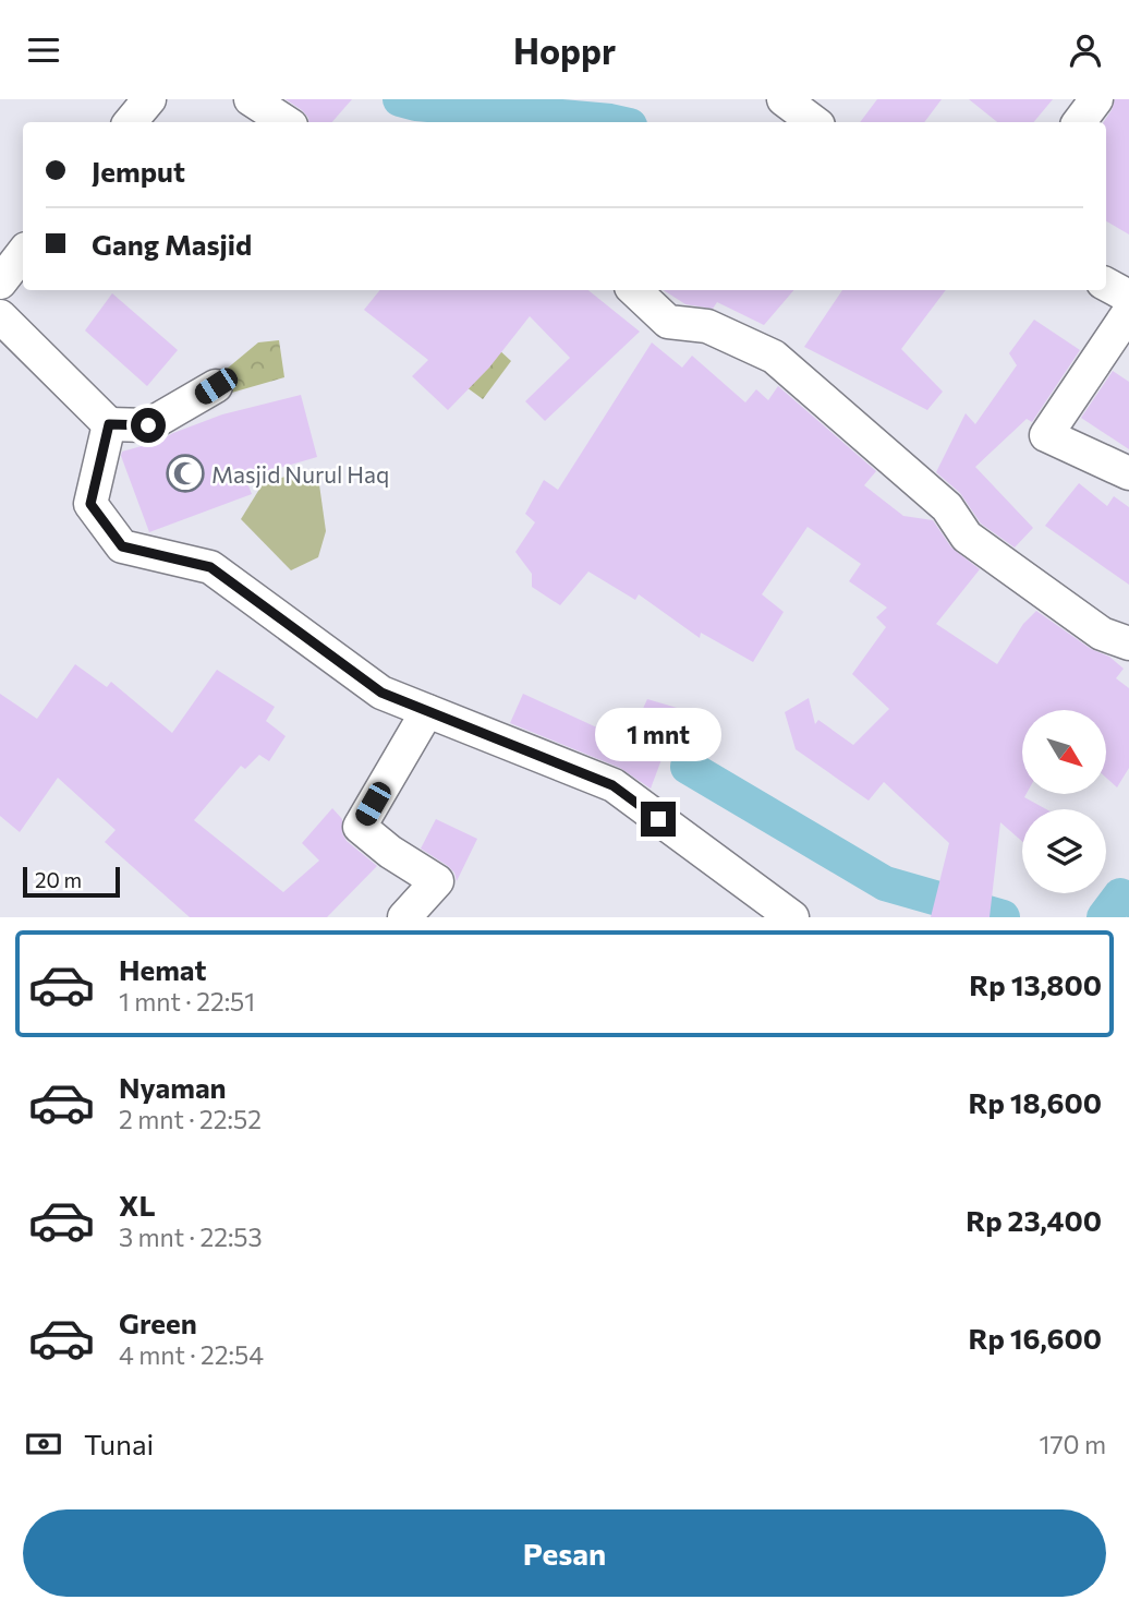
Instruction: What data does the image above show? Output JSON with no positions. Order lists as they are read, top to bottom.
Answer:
{
  "places": {
    "mosque": ["Masjid Nurul Haq"]
  },
  "scale_bar": "20 m",
  "north": "bottom right",
  "page": {
    "header": "Hoppr",
    "banner": ["Jemput", "Gang Masjid"],
    "bubble": "1 mnt",
    "scale": "20 m",
    "list": [
      {
        "name": "Hemat",
        "note": "1 mnt · 22:51",
        "value": "Rp 13,800"
      },
      {
        "name": "Nyaman",
        "note": "2 mnt · 22:52",
        "value": "Rp 18,600"
      },
      {
        "name": "XL",
        "note": "3 mnt · 22:53",
        "value": "Rp 23,400"
      },
      {
        "name": "Green",
        "note": "4 mnt · 22:54",
        "value": "Rp 16,600"
      }
    ],
    "pay": ["Tunai", "170 m"],
    "buttons": "Pesan"
  }
}
